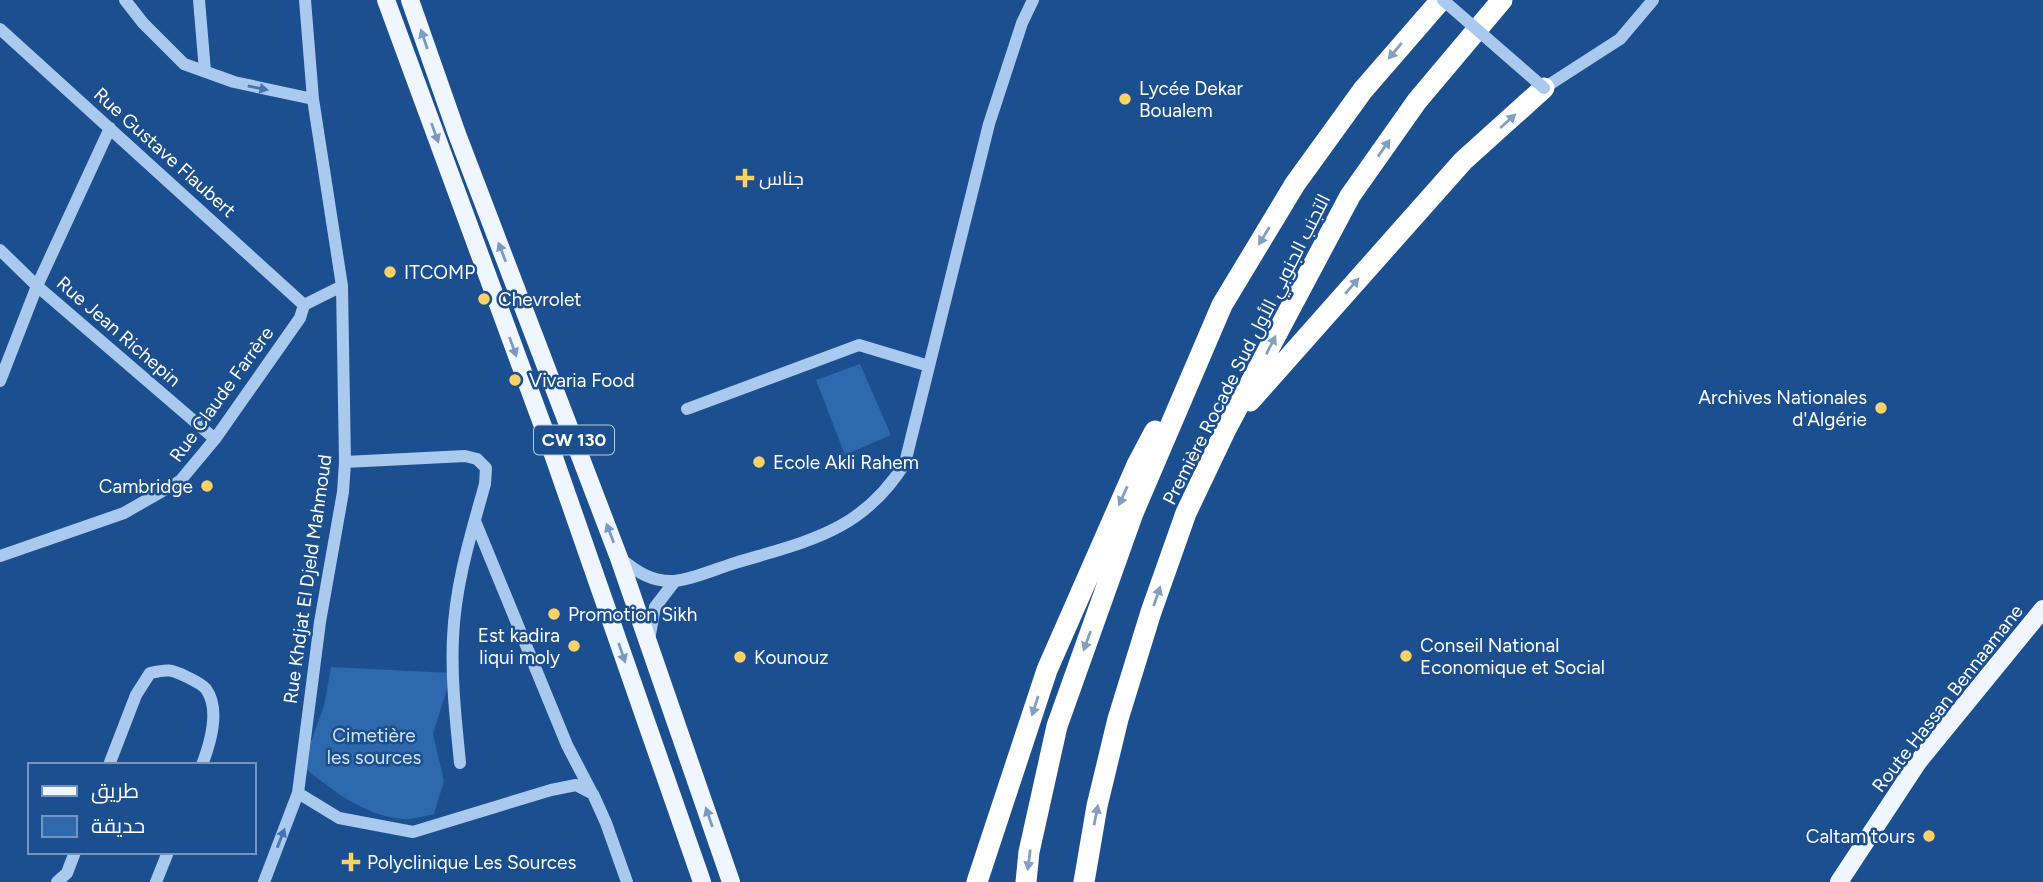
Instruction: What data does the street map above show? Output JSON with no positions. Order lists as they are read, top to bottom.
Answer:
{
  "streets": {
    "highway": ["Première Rocade Sud التجنب الجنوبي الأول"],
    "main road": ["CW 130", "Route Hassan Bennaamane"],
    "street": [
      "Rue Gustave Flaubert",
      "Rue Jean Richepin",
      "Rue Claude Farrère",
      "Rue Khdjat El Djeld Mahmoud"
    ]
  },
  "crossings": [
    ["Rue Gustave Flaubert", "Rue Claude Farrère"],
    ["Rue Jean Richepin", "Rue Claude Farrère"]
  ],
  "parks": ["Cimetière les sources"],
  "places": {
    "other": [
      "Lycée Dekar Boualem",
      "ITCOMP",
      "Chevrolet",
      "Vivaria Food",
      "Archives Nationales d'Algérie",
      "Ecole Akli Rahem",
      "Cambridge",
      "Promotion Sikh",
      "Est kadira liqui moly",
      "Conseil National Economique et Social",
      "Kounouz",
      "Caltam tours"
    ],
    "health": ["جناس", "Polyclinique Les Sources"]
  },
  "legend": ["طريق", "حديقة"]
}
